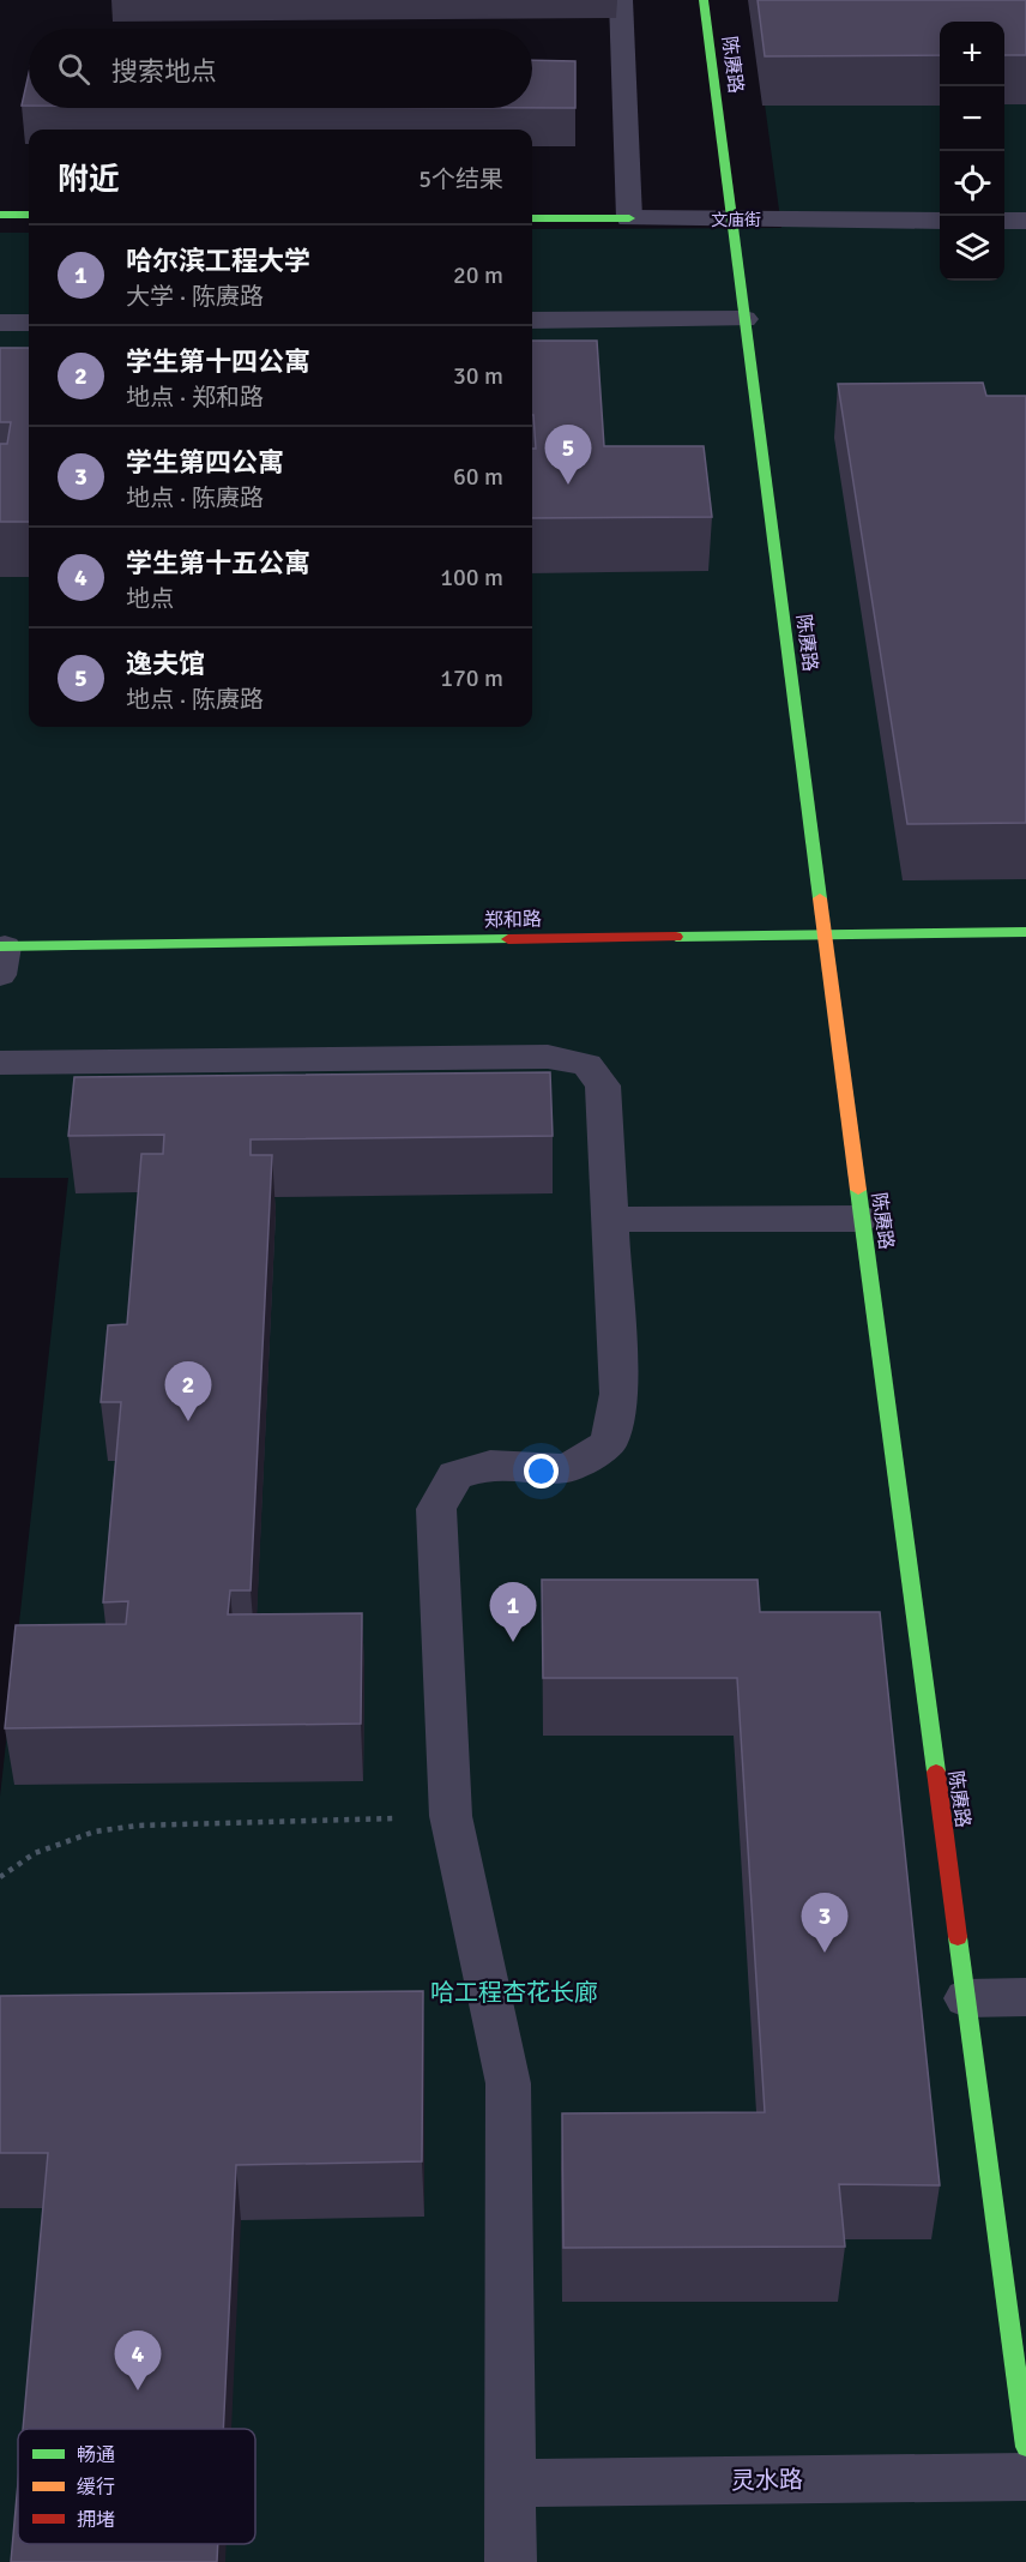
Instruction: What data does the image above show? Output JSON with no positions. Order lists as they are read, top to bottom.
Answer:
{
  "streets": {
    "street": ["陈赓路", "文庙街", "郑和路"],
    "lane": ["灵水路"]
  },
  "crossings": [
    ["陈赓路", "文庙街"],
    ["陈赓路", "郑和路"]
  ],
  "parks": ["哈工程杏花长廊"],
  "legend": ["畅通", "缓行", "拥堵"],
  "page": {
    "map_buttons": ["+", "−"],
    "search": "搜索地点",
    "heading": ["附近", "5个结果"],
    "list": [
      {
        "mark": "1",
        "name": "哈尔滨工程大学",
        "note": "大学 · 陈赓路",
        "value": "20 m"
      },
      {
        "mark": "2",
        "name": "学生第十四公寓",
        "note": "地点 · 郑和路",
        "value": "30 m"
      },
      {
        "mark": "3",
        "name": "学生第四公寓",
        "note": "地点 · 陈赓路",
        "value": "60 m"
      },
      {
        "mark": "4",
        "name": "学生第十五公寓",
        "note": "地点",
        "value": "100 m"
      },
      {
        "mark": "5",
        "name": "逸夫馆",
        "note": "地点 · 陈赓路",
        "value": "170 m"
      }
    ],
    "pins": [
      "5",
      "2",
      "1",
      "3",
      "4"
    ]
  }
}
